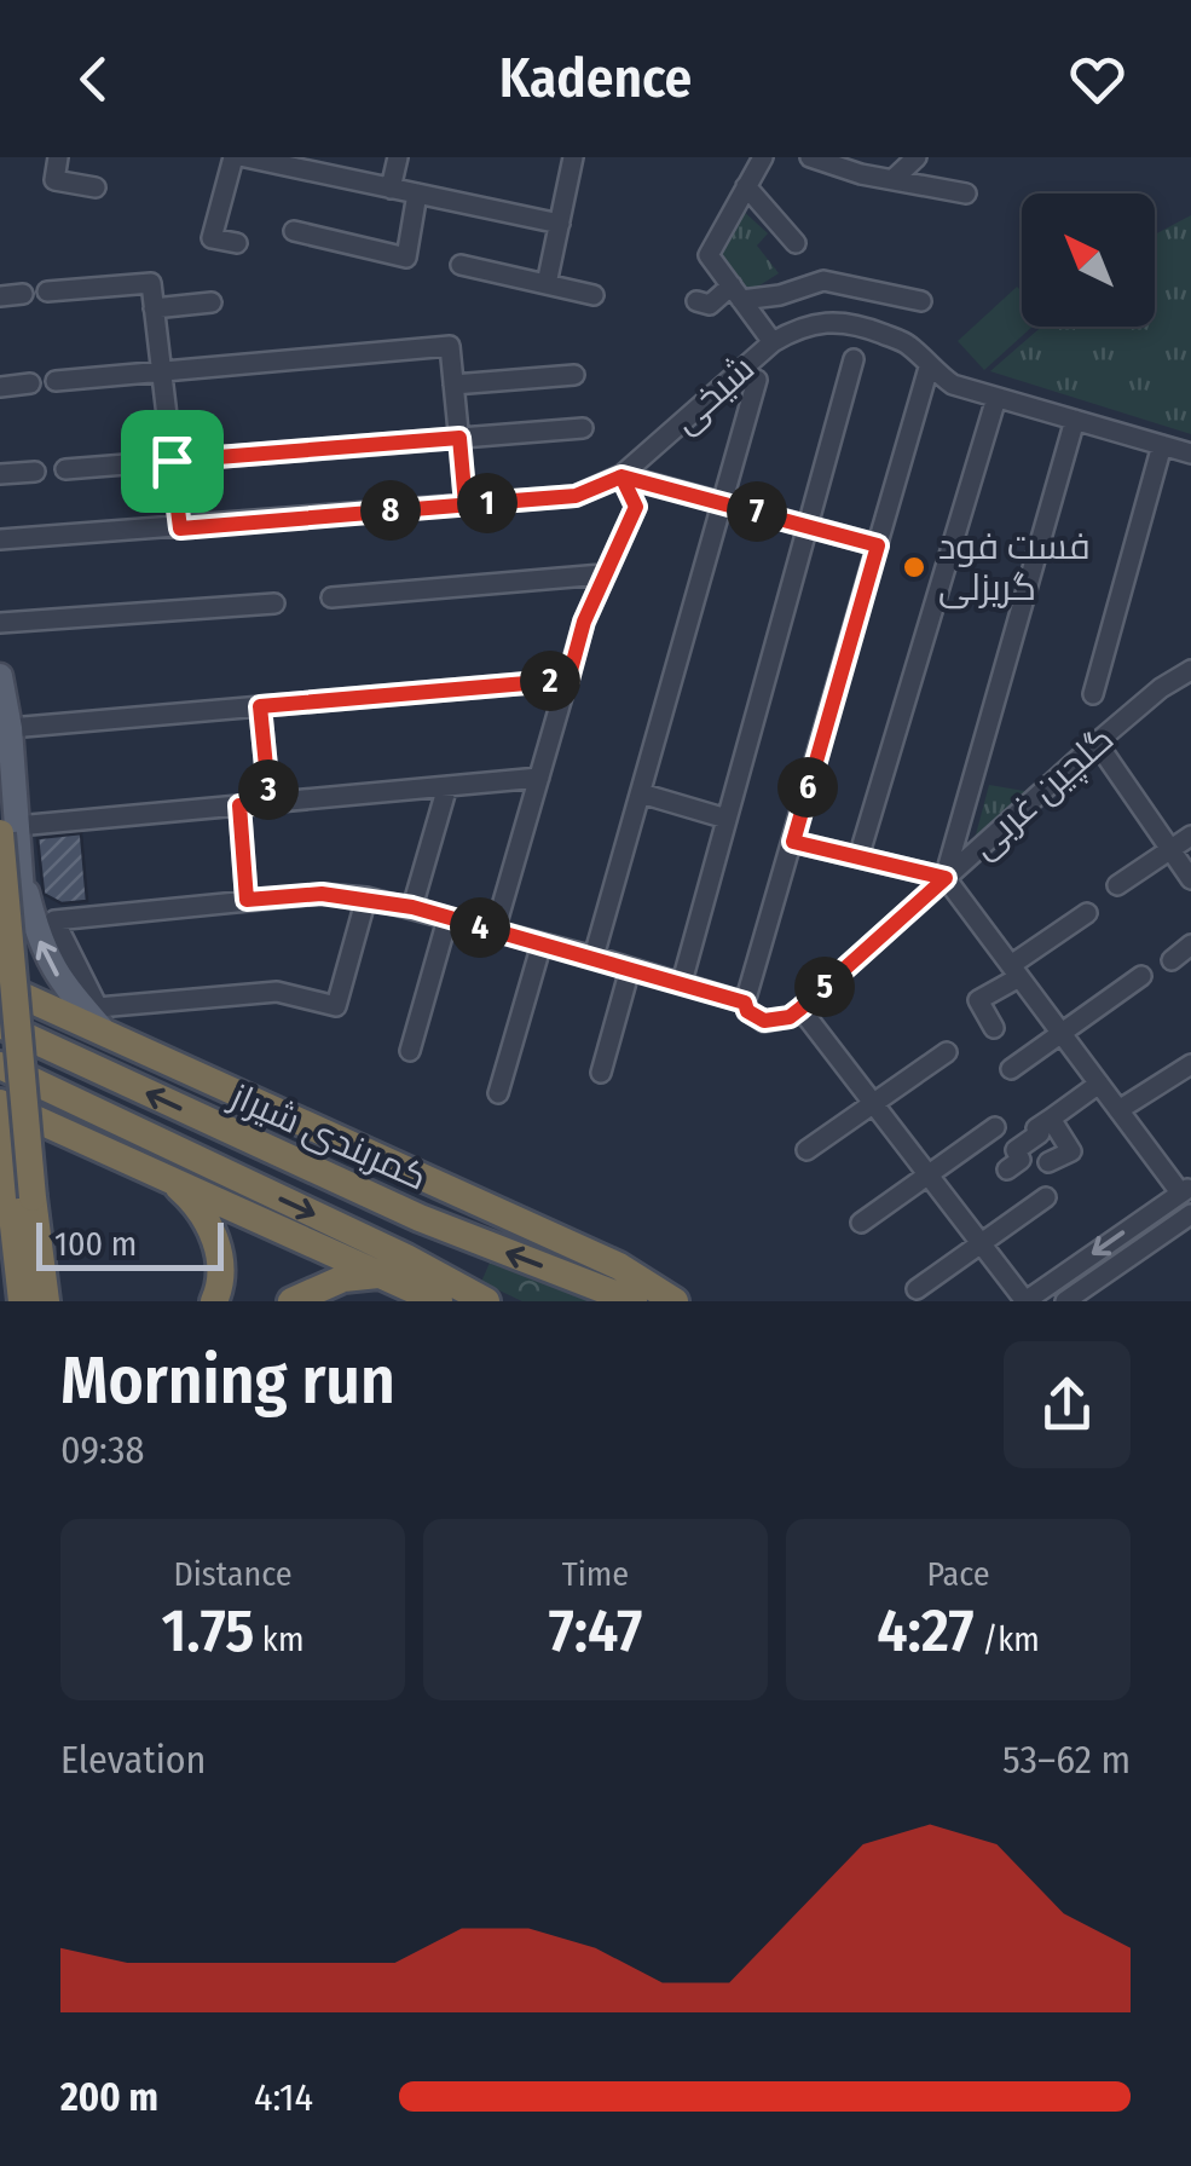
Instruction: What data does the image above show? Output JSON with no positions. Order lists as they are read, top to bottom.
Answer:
{
  "streets": {
    "highway": ["کمربندی شیراز"],
    "street": ["شیخی", "گلچین غربی"]
  },
  "places": ["فست فود گریزلی"],
  "scale_bar": "100 m",
  "north": "top left",
  "page": {
    "header": "Kadence",
    "pins": [
      "1",
      "8",
      "7",
      "2",
      "6",
      "3",
      "4",
      "5"
    ],
    "scale": "100 m",
    "heading": ["Morning run", "09:38"],
    "stats": [
      ["Distance", "1.75 km"],
      ["Time", "7:47"],
      ["Pace", "4:27 /km"]
    ],
    "chart": ["Elevation", "53–62 m"],
    "list": [
      {
        "name": "200 m",
        "note": "4:14"
      }
    ]
  }
}
